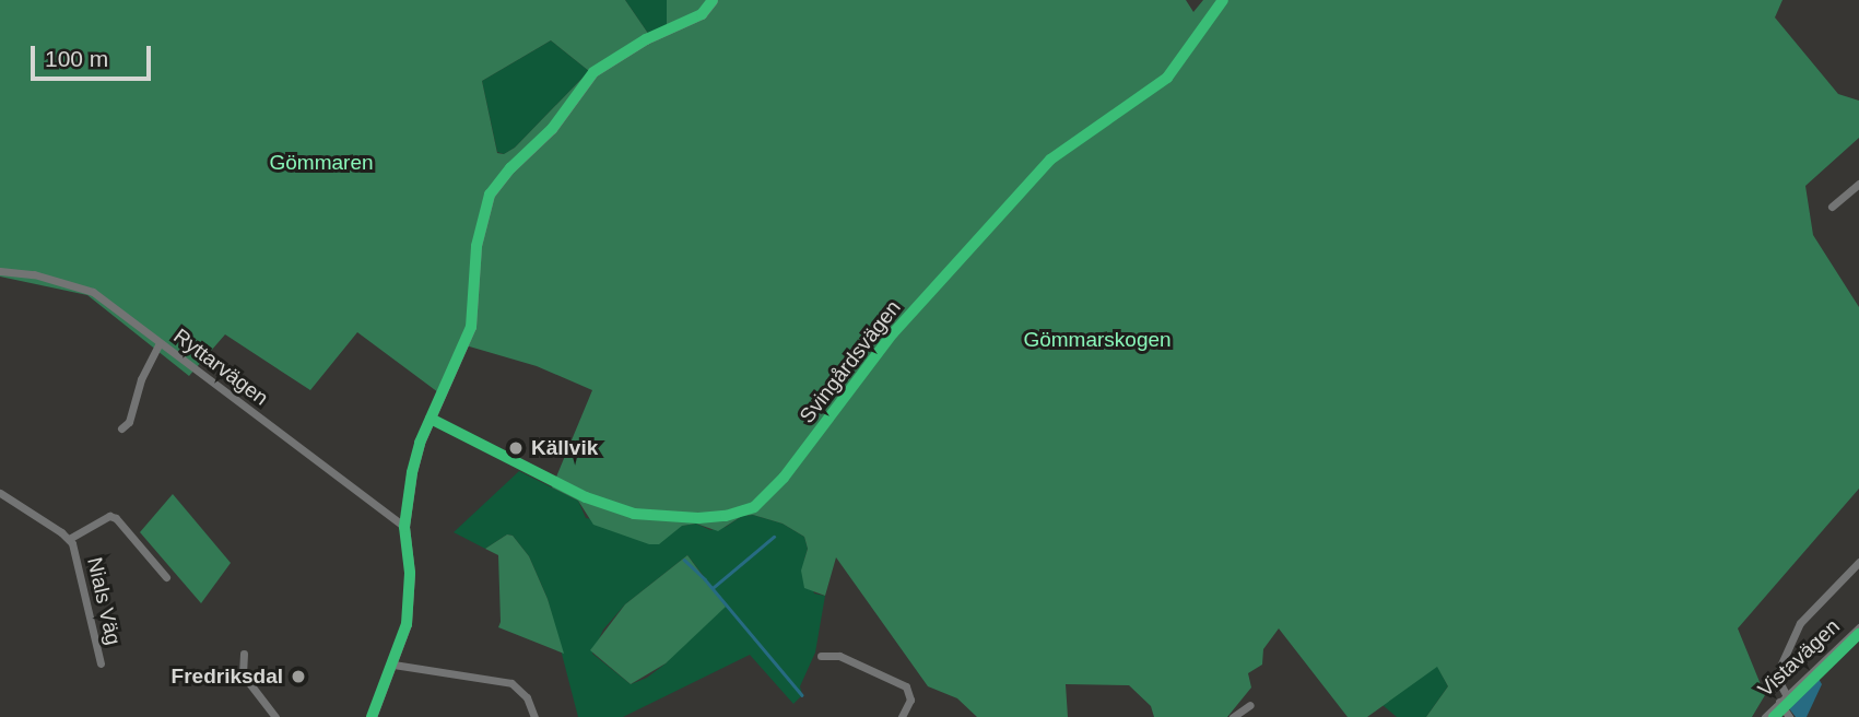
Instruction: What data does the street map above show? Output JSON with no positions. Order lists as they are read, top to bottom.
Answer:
{
  "streets": {
    "street": ["Ryttarvägen", "Nials Väg", "Vistavägen"],
    "cycle path": ["Svingårdsvägen"]
  },
  "parks": ["Gömmaren", "Gömmarskogen"],
  "places": ["Källvik", "Fredriksdal"],
  "scale_bar": "100 m"
}
